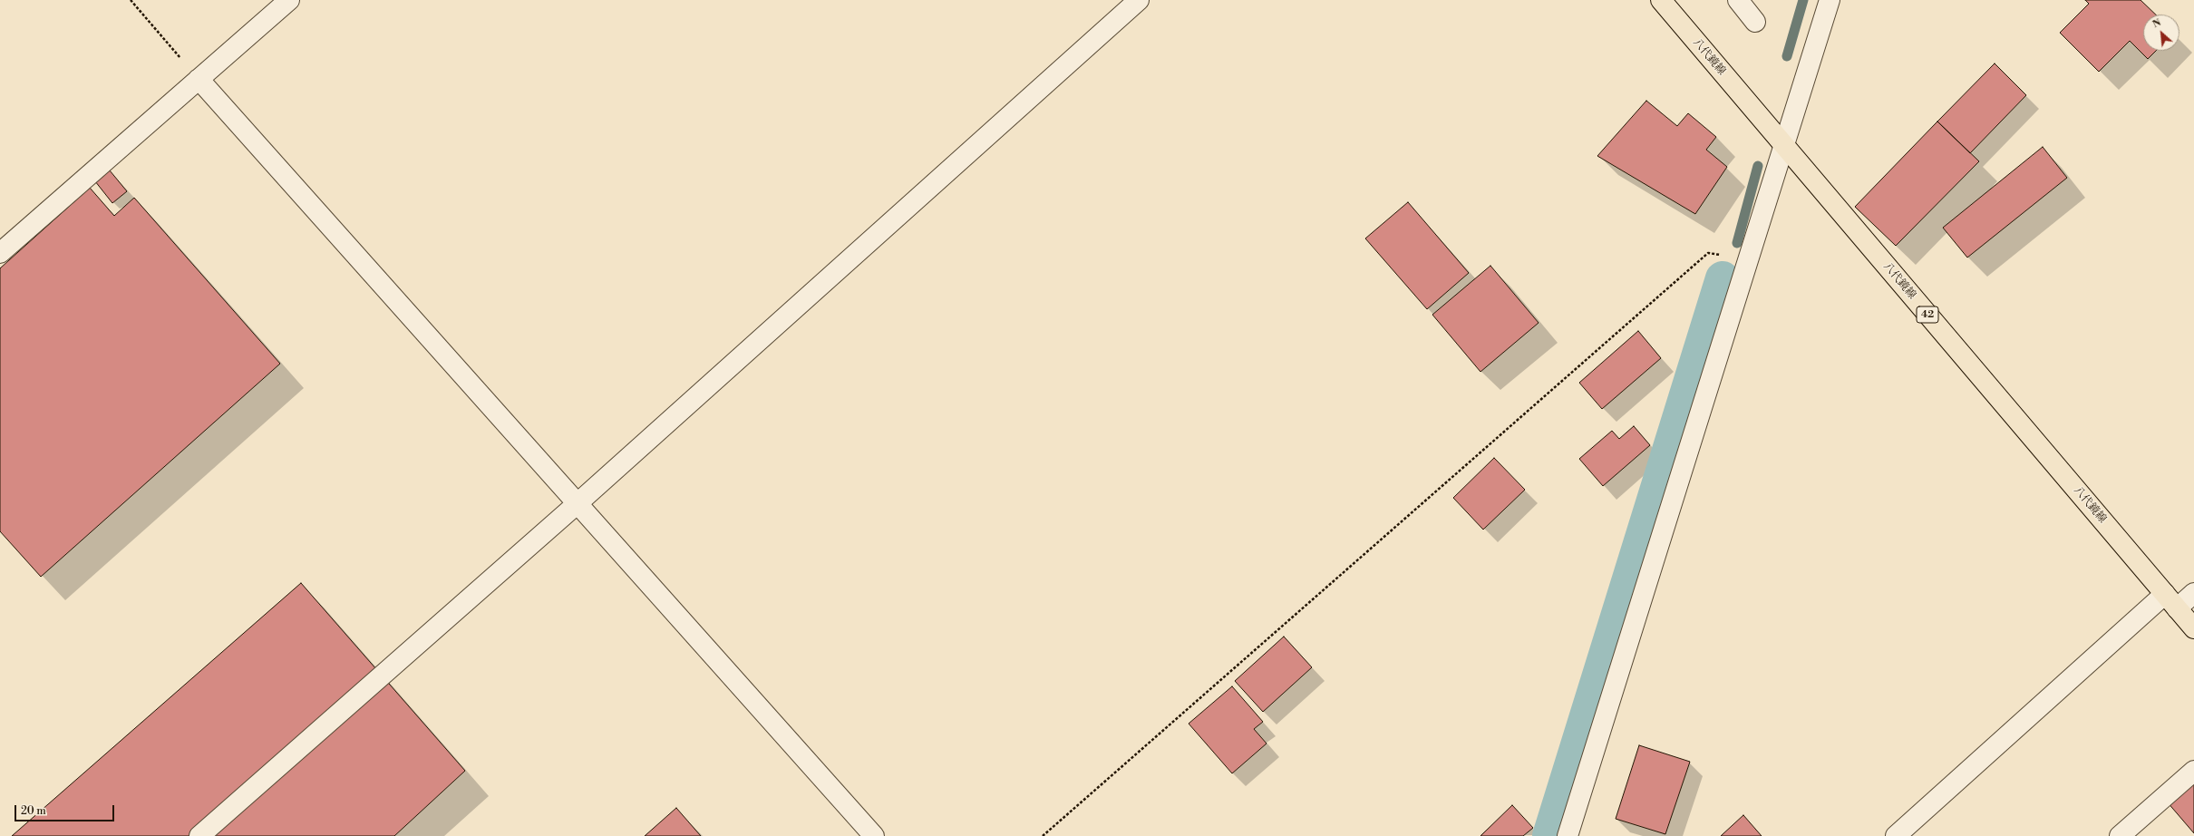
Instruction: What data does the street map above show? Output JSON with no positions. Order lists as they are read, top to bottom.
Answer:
{
  "streets": {
    "main road": ["八代鏡線", "42"]
  },
  "scale_bar": "20 m",
  "north": "top left"
}
